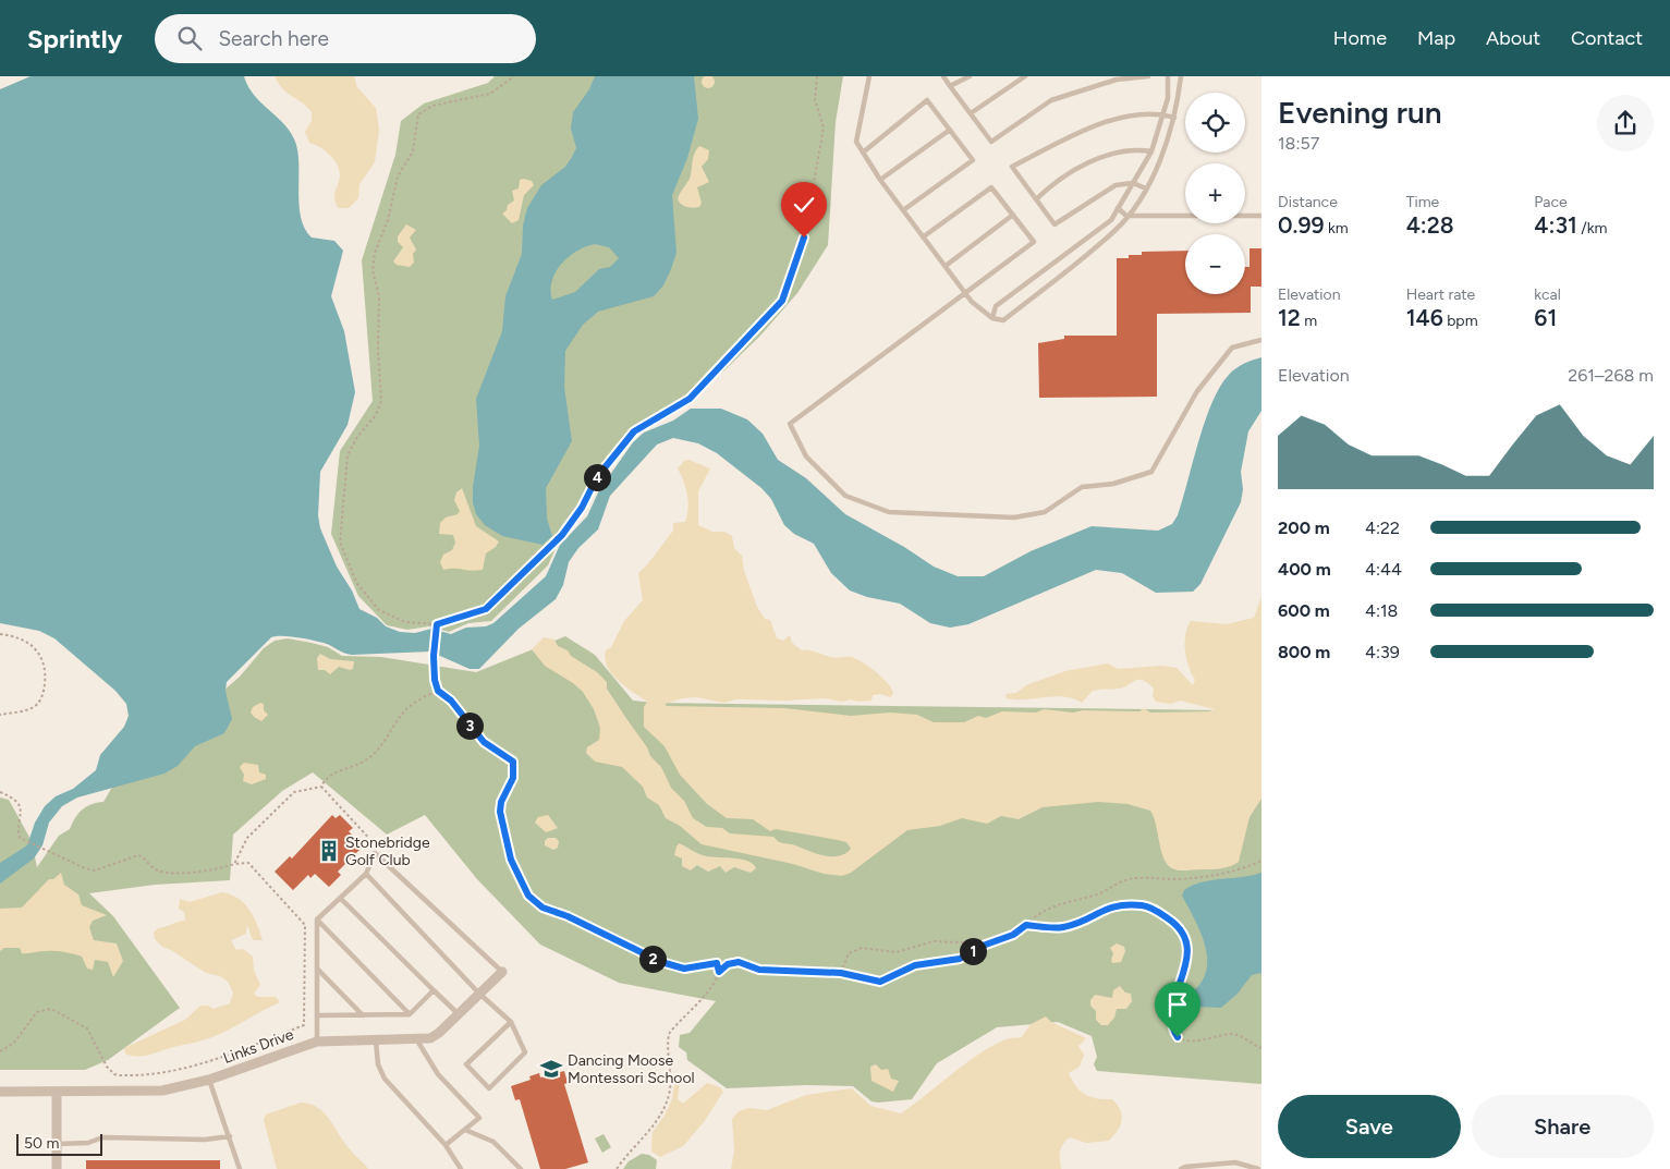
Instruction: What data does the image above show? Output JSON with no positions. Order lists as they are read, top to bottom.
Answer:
{
  "streets": {
    "street": ["Links Drive"]
  },
  "places": {
    "building": ["Stonebridge Golf Club"],
    "school or university": ["Dancing Moose Montessori School"]
  },
  "scale_bar": "50 m",
  "page": {
    "header": "Sprintly",
    "search": "Search here",
    "nav": [
      "Home",
      "Map",
      "About",
      "Contact"
    ],
    "heading": ["Evening run", "18:57"],
    "map_buttons": ["+", "−"],
    "stats": [
      ["Distance", "0.99 km"],
      ["Time", "4:28"],
      ["Pace", "4:31 /km"],
      ["Elevation", "12 m"],
      ["Heart rate", "146 bpm"],
      ["kcal", "61"]
    ],
    "chart": ["Elevation", "261–268 m"],
    "pins": [
      "4",
      "3",
      "1",
      "2"
    ],
    "list": [
      {
        "name": "200 m",
        "note": "4:22"
      },
      {
        "name": "400 m",
        "note": "4:44"
      },
      {
        "name": "600 m",
        "note": "4:18"
      },
      {
        "name": "800 m",
        "note": "4:39"
      }
    ],
    "buttons": ["Save", "Share"],
    "scale": "50 m"
  }
}
